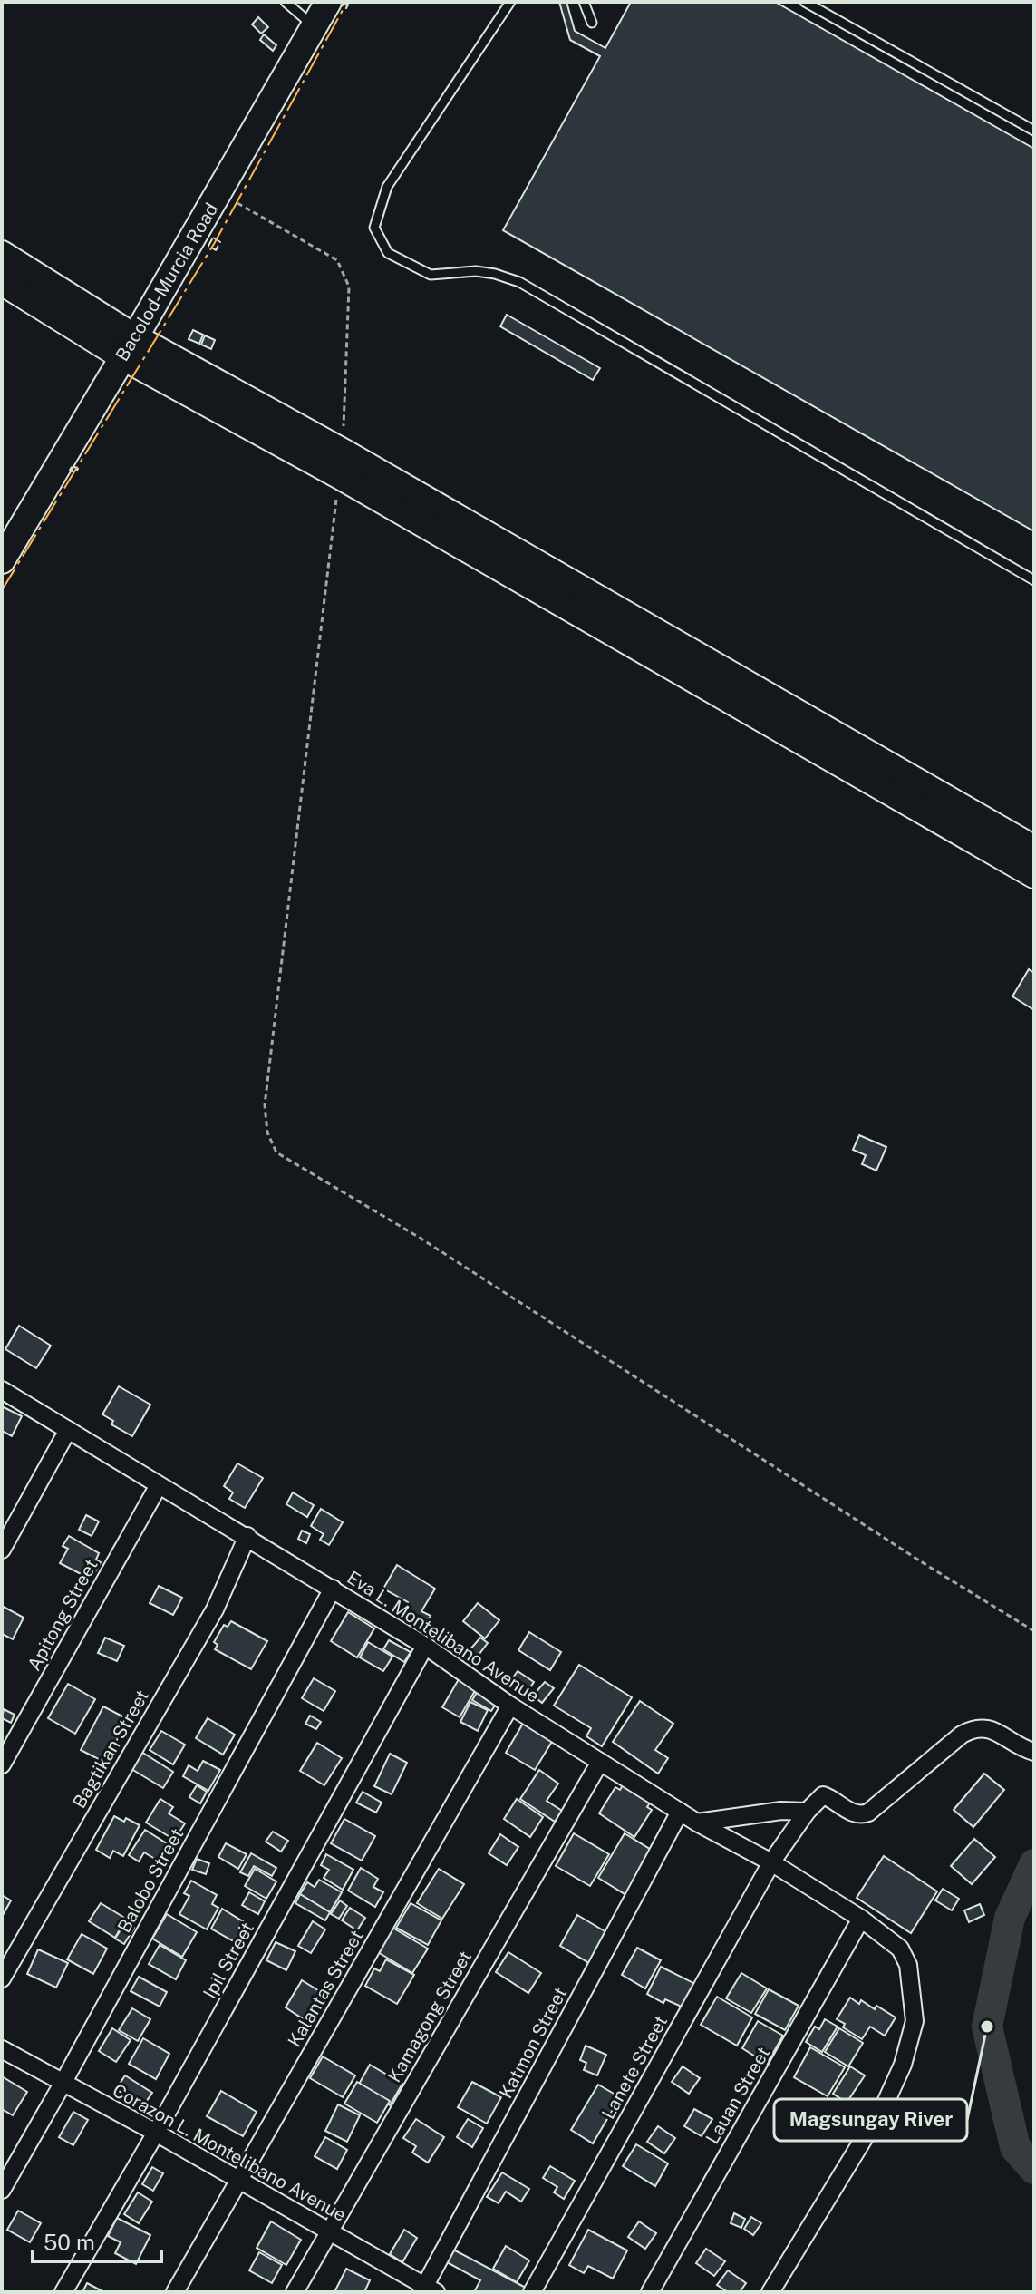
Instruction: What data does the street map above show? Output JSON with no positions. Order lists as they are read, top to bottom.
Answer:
{
  "streets": {
    "main road": ["Bacolod-Murcia Road"],
    "street": [
      "Apitong Street",
      "Eva L. Montelibano Avenue",
      "Bagtikan Street",
      "Balobo Street",
      "Ipil Street",
      "Kalantas Street",
      "Kamagong Street",
      "Katmon Street",
      "Lanete Street",
      "Lauan Street",
      "Corazon L. Montelibano Avenue"
    ]
  },
  "crossings": [
    ["Apitong Street", "Eva L. Montelibano Avenue"],
    ["Eva L. Montelibano Avenue", "Bagtikan Street"],
    ["Eva L. Montelibano Avenue", "Balobo Street"],
    ["Eva L. Montelibano Avenue", "Ipil Street"],
    ["Eva L. Montelibano Avenue", "Kalantas Street"],
    ["Eva L. Montelibano Avenue", "Kamagong Street"],
    ["Eva L. Montelibano Avenue", "Katmon Street"],
    ["Eva L. Montelibano Avenue", "Lanete Street"],
    ["Eva L. Montelibano Avenue", "Lauan Street"],
    ["Balobo Street", "Corazon L. Montelibano Avenue"],
    ["Ipil Street", "Corazon L. Montelibano Avenue"],
    ["Kalantas Street", "Corazon L. Montelibano Avenue"],
    ["Kamagong Street", "Corazon L. Montelibano Avenue"],
    ["Katmon Street", "Corazon L. Montelibano Avenue"]
  ],
  "places": ["Magsungay River"],
  "scale_bar": "50 m"
}
